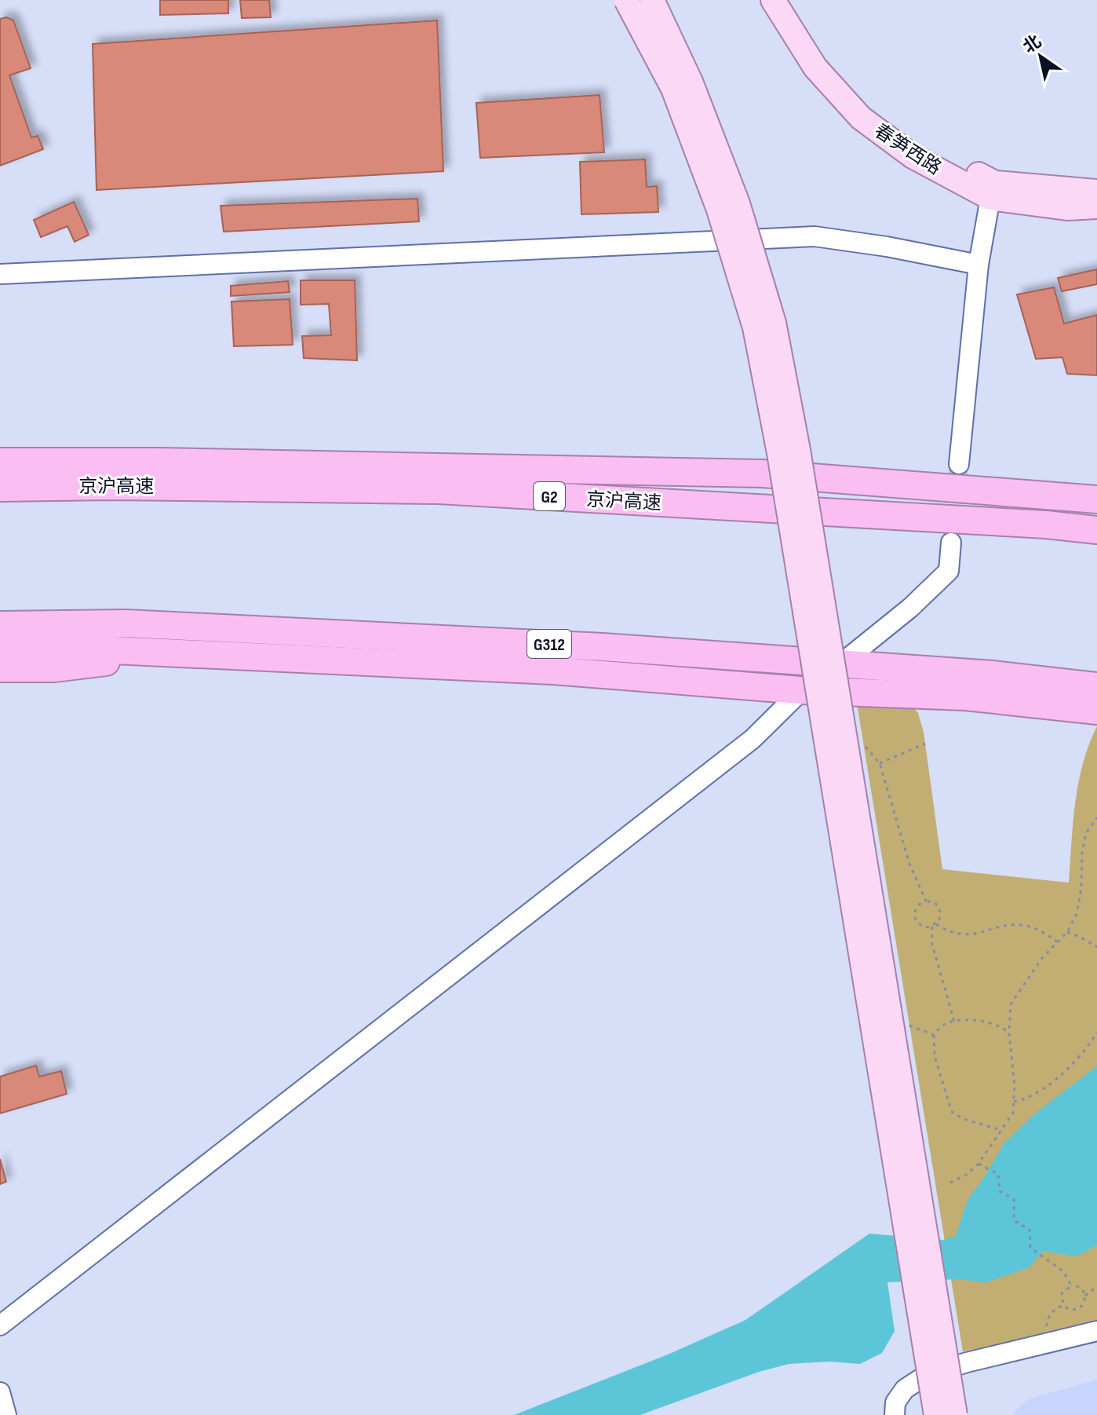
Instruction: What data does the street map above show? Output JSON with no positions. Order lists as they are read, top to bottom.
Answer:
{
  "streets": {
    "highway": ["京沪高速", "G2", "G312"],
    "main road": ["春笋西路"]
  },
  "north": "top left"
}
